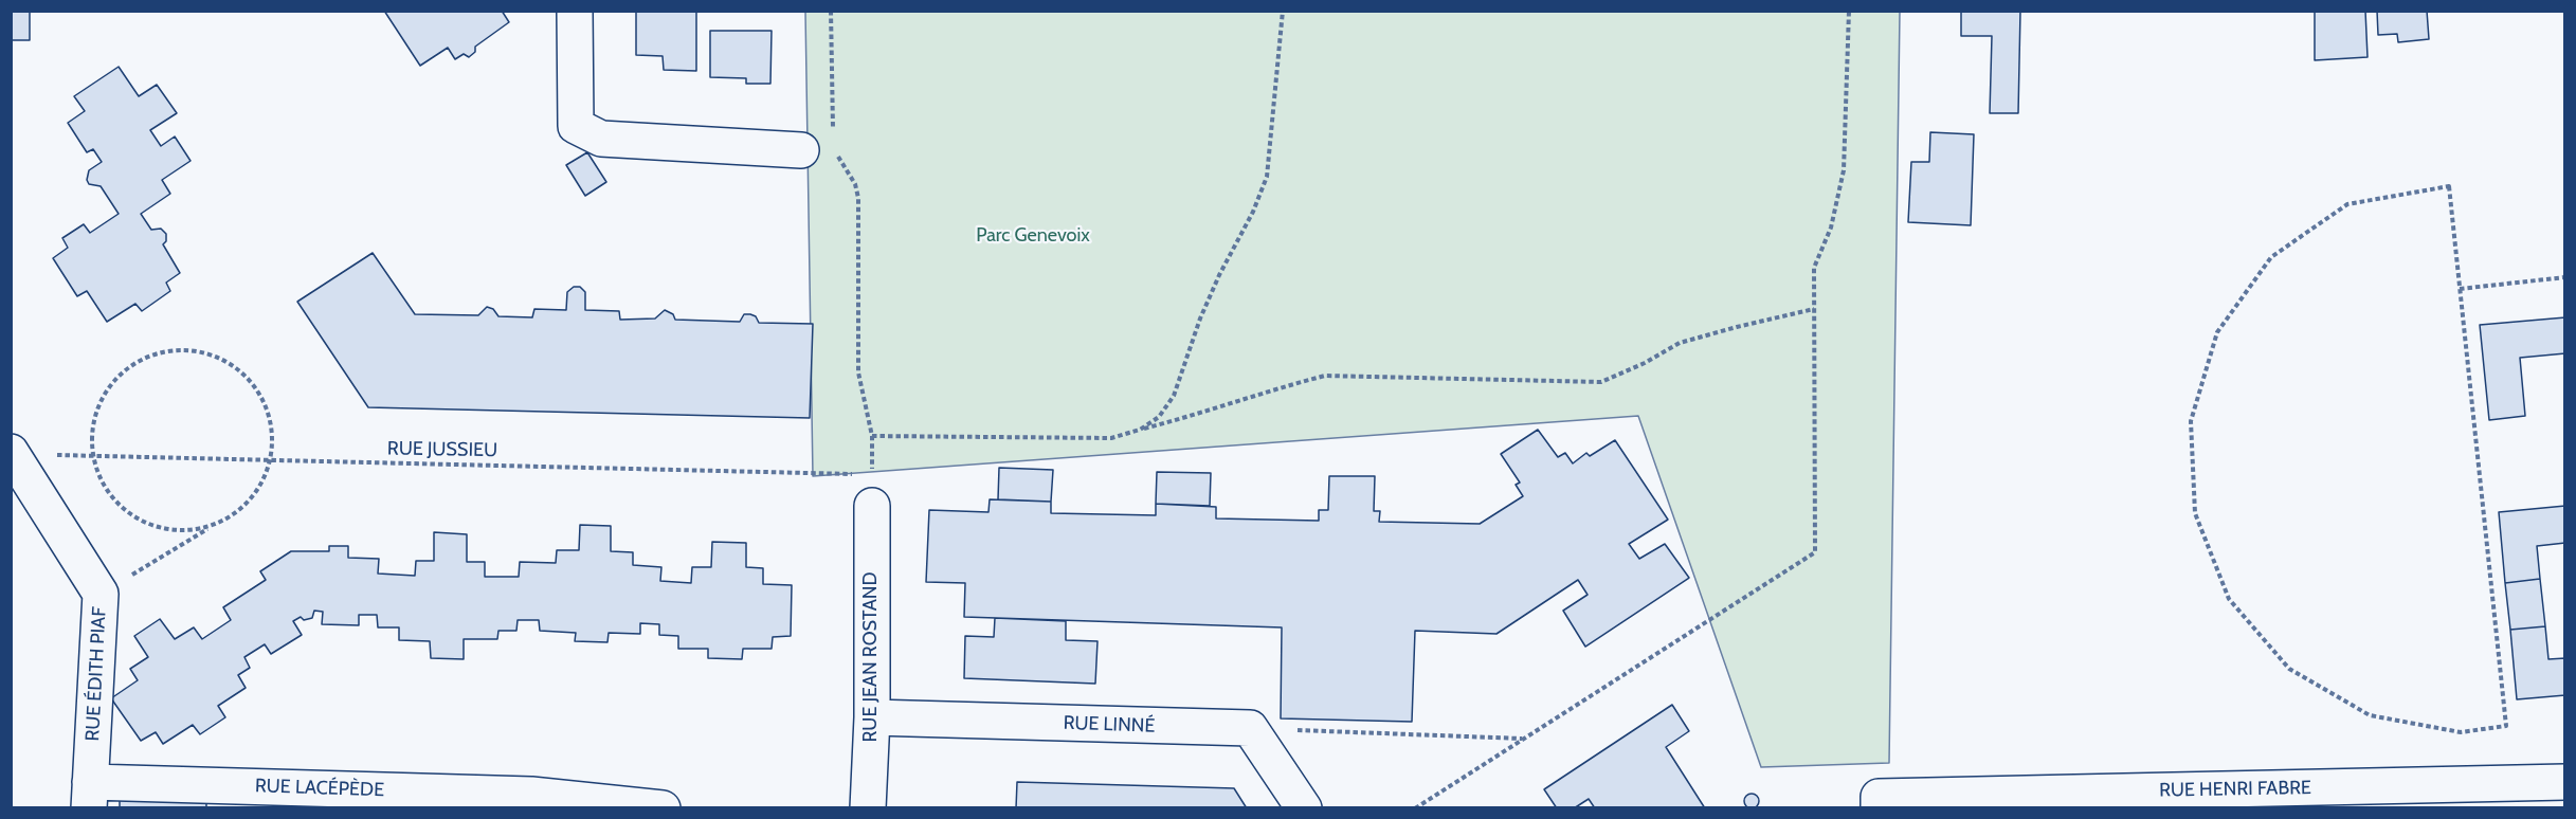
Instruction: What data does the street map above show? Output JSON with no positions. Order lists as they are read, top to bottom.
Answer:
{
  "streets": {
    "street": [
      "RUE JEAN ROSTAND",
      "RUE ÉDITH PIAF",
      "RUE LINNÉ",
      "RUE LACÉPÈDE",
      "RUE HENRI FABRE"
    ],
    "path": ["RUE JUSSIEU"]
  },
  "crossings": [
    ["RUE JUSSIEU", "RUE JEAN ROSTAND"],
    ["RUE JUSSIEU", "RUE ÉDITH PIAF"],
    ["RUE JEAN ROSTAND", "RUE LINNÉ"],
    ["RUE ÉDITH PIAF", "RUE LACÉPÈDE"]
  ],
  "parks": ["Parc Genevoix"]
}
